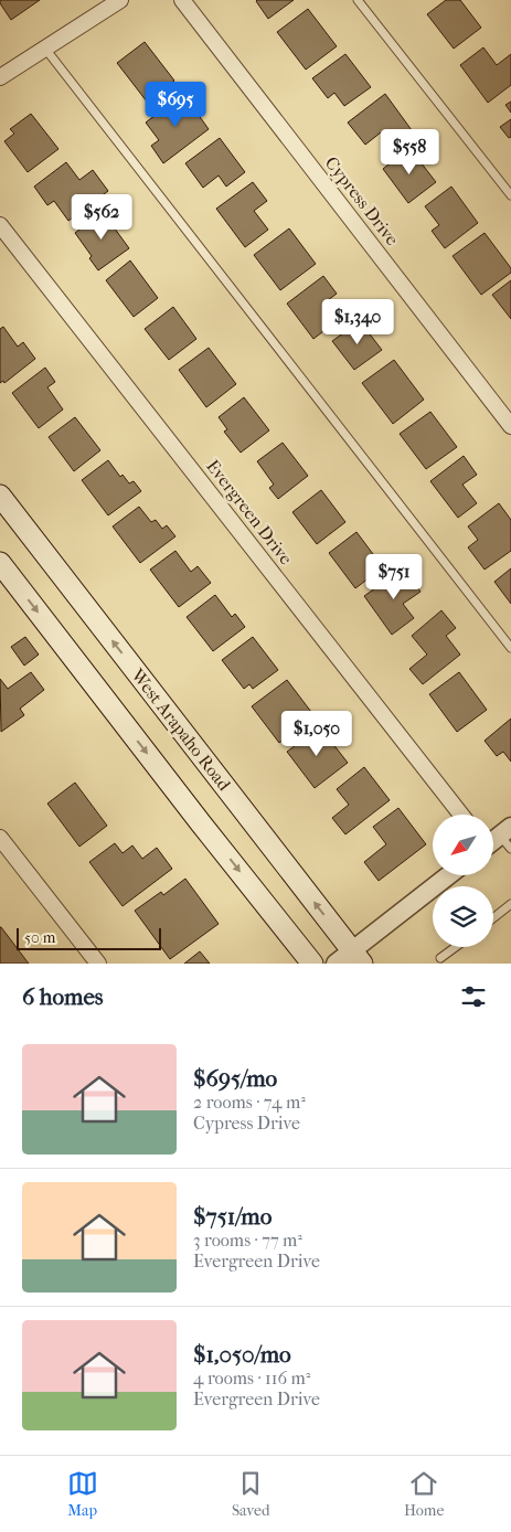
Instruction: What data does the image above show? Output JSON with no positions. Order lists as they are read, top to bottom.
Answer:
{
  "streets": {
    "main road": ["West Arapaho Road"],
    "street": ["Cypress Drive", "Evergreen Drive"]
  },
  "scale_bar": "50 m",
  "north": "bottom left",
  "page": {
    "price": [
      "$695",
      "$558",
      "$562",
      "$1,340",
      "$751",
      "$1,050"
    ],
    "scale": "50 m",
    "heading": "6 homes",
    "list": [
      {
        "name": "$695/mo",
        "note": "2 rooms · 74 m² · Cypress Drive"
      },
      {
        "name": "$751/mo",
        "note": "3 rooms · 77 m² · Evergreen Drive"
      },
      {
        "name": "$1,050/mo",
        "note": "4 rooms · 116 m² · Evergreen Drive"
      }
    ],
    "tabs": ["Map", "Saved", "Home"]
  }
}
